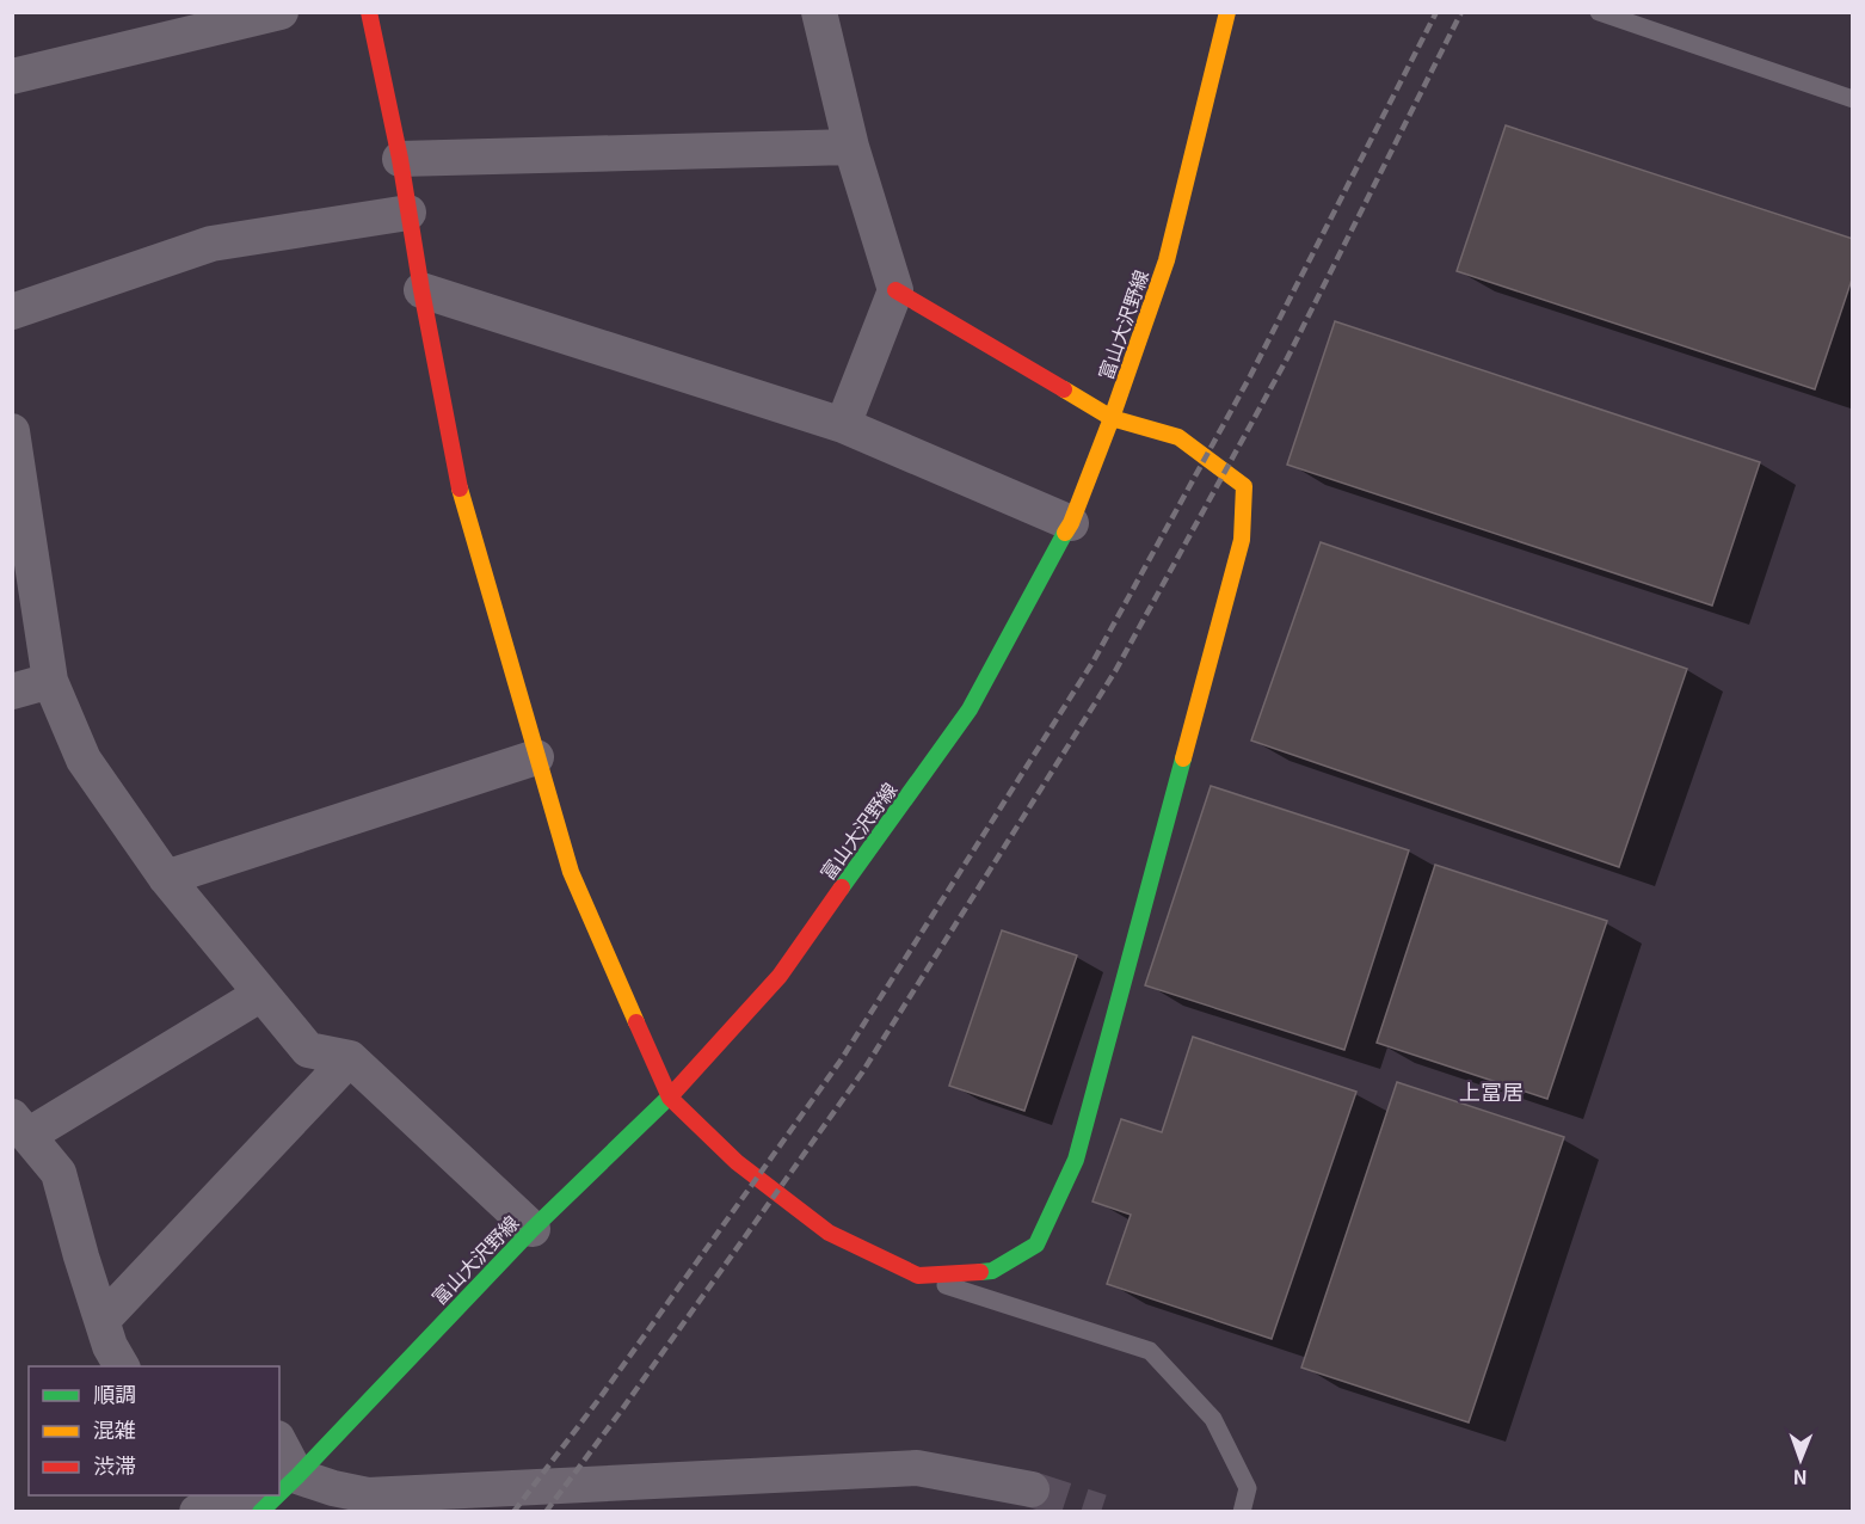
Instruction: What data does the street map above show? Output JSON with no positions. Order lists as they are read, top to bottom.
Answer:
{
  "streets": {
    "street": ["富山大沢野線"]
  },
  "districts": ["上冨居"],
  "legend": ["順調", "混雑", "渋滞"],
  "north": "bottom"
}
